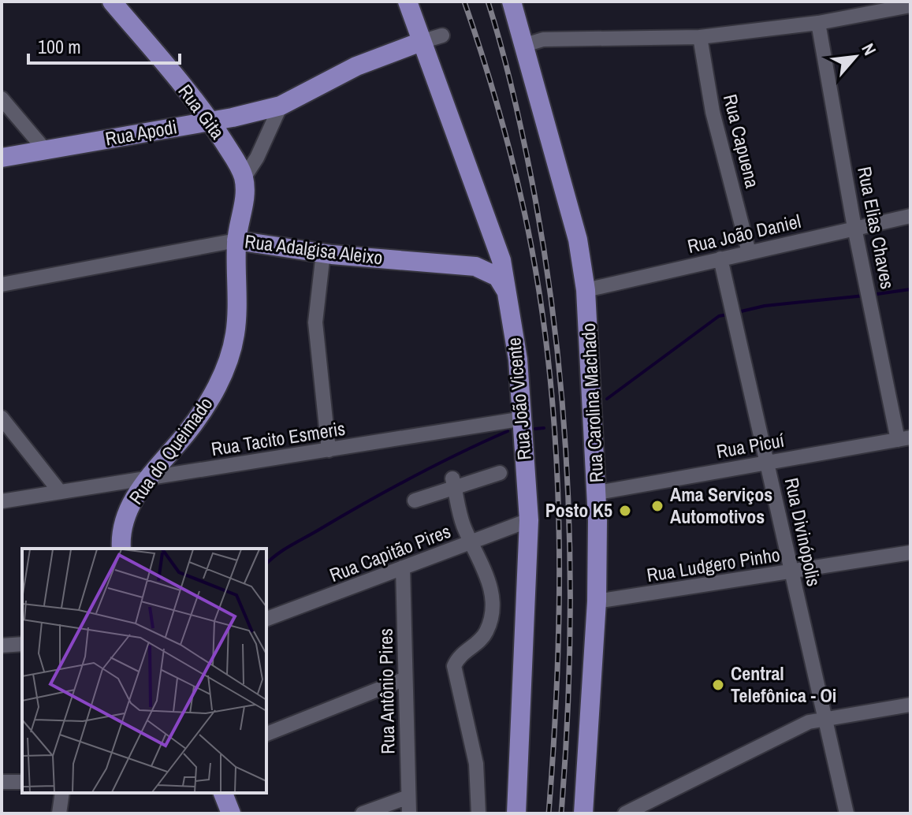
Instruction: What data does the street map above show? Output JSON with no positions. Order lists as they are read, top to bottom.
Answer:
{
  "streets": {
    "main road": [
      "Rua Gita",
      "Rua Apodi",
      "Rua Adalgisa Aleixo",
      "Rua João Vicente",
      "Rua Carolina Machado",
      "Rua do Queimado"
    ],
    "street": [
      "Rua Capuena",
      "Rua Elias Chaves",
      "Rua João Daniel",
      "Rua Tacito Esmeris",
      "Rua Picuí",
      "Rua Divinópolis",
      "Rua Capitão Pires",
      "Rua Ludgero Pinho",
      "Rua Antônio Pires"
    ]
  },
  "crossings": [
    ["Rua Gita", "Rua Apodi"],
    ["Rua Capuena", "Rua João Daniel"],
    ["Rua Elias Chaves", "Rua João Daniel"],
    ["Rua Elias Chaves", "Rua Picuí"],
    ["Rua João Daniel", "Rua Carolina Machado"],
    ["Rua João Daniel", "Rua Divinópolis"],
    ["Rua Adalgisa Aleixo", "Rua João Vicente"],
    ["Rua Adalgisa Aleixo", "Rua do Queimado"],
    ["Rua João Vicente", "Rua Tacito Esmeris"],
    ["Rua João Vicente", "Rua Capitão Pires"],
    ["Rua Carolina Machado", "Rua Picuí"],
    ["Rua Carolina Machado", "Rua Ludgero Pinho"],
    ["Rua Tacito Esmeris", "Rua do Queimado"],
    ["Rua Picuí", "Rua Divinópolis"],
    ["Rua Divinópolis", "Rua Ludgero Pinho"],
    ["Rua Capitão Pires", "Rua Antônio Pires"]
  ],
  "places": ["Ama Serviços Automotivos", "Posto K5", "Central Telefônica - Oi"],
  "scale_bar": "100 m",
  "north": "top right"
}
